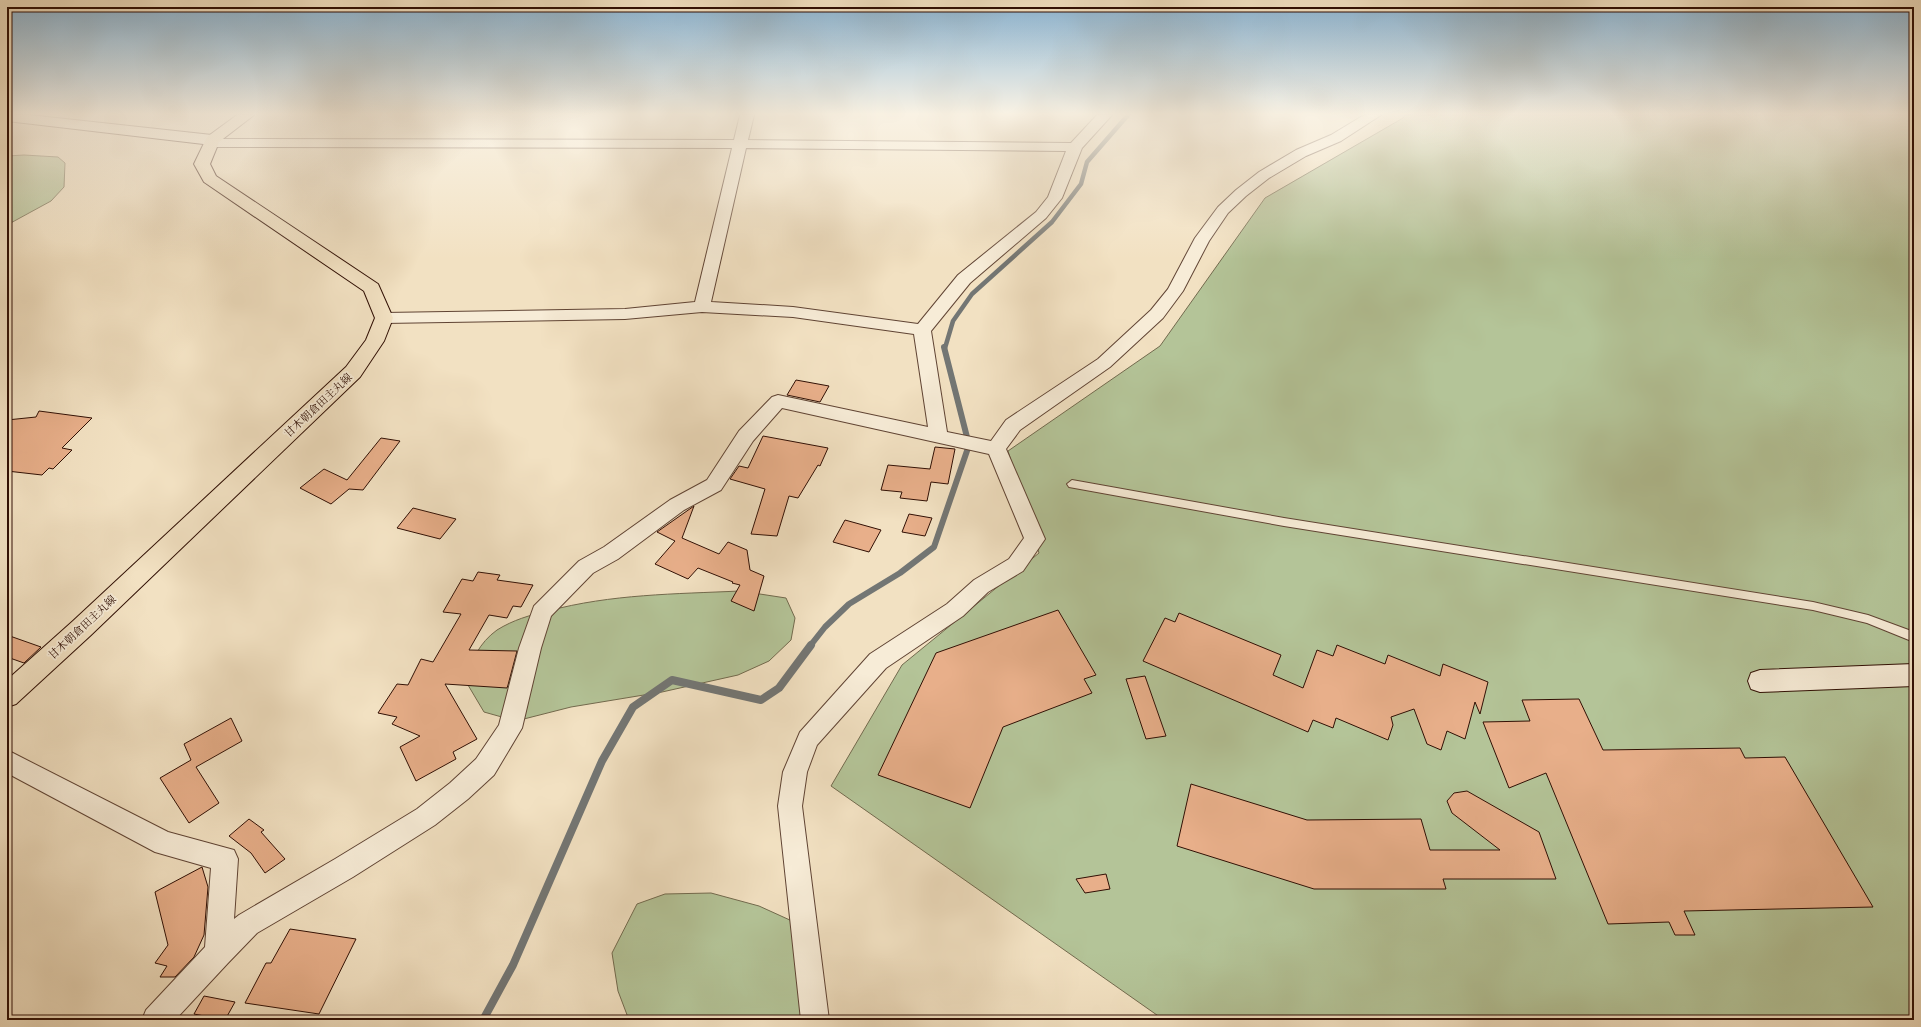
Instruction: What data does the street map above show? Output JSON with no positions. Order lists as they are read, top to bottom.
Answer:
{
  "streets": {
    "main road": ["甘木朝倉田主丸線"]
  }
}
